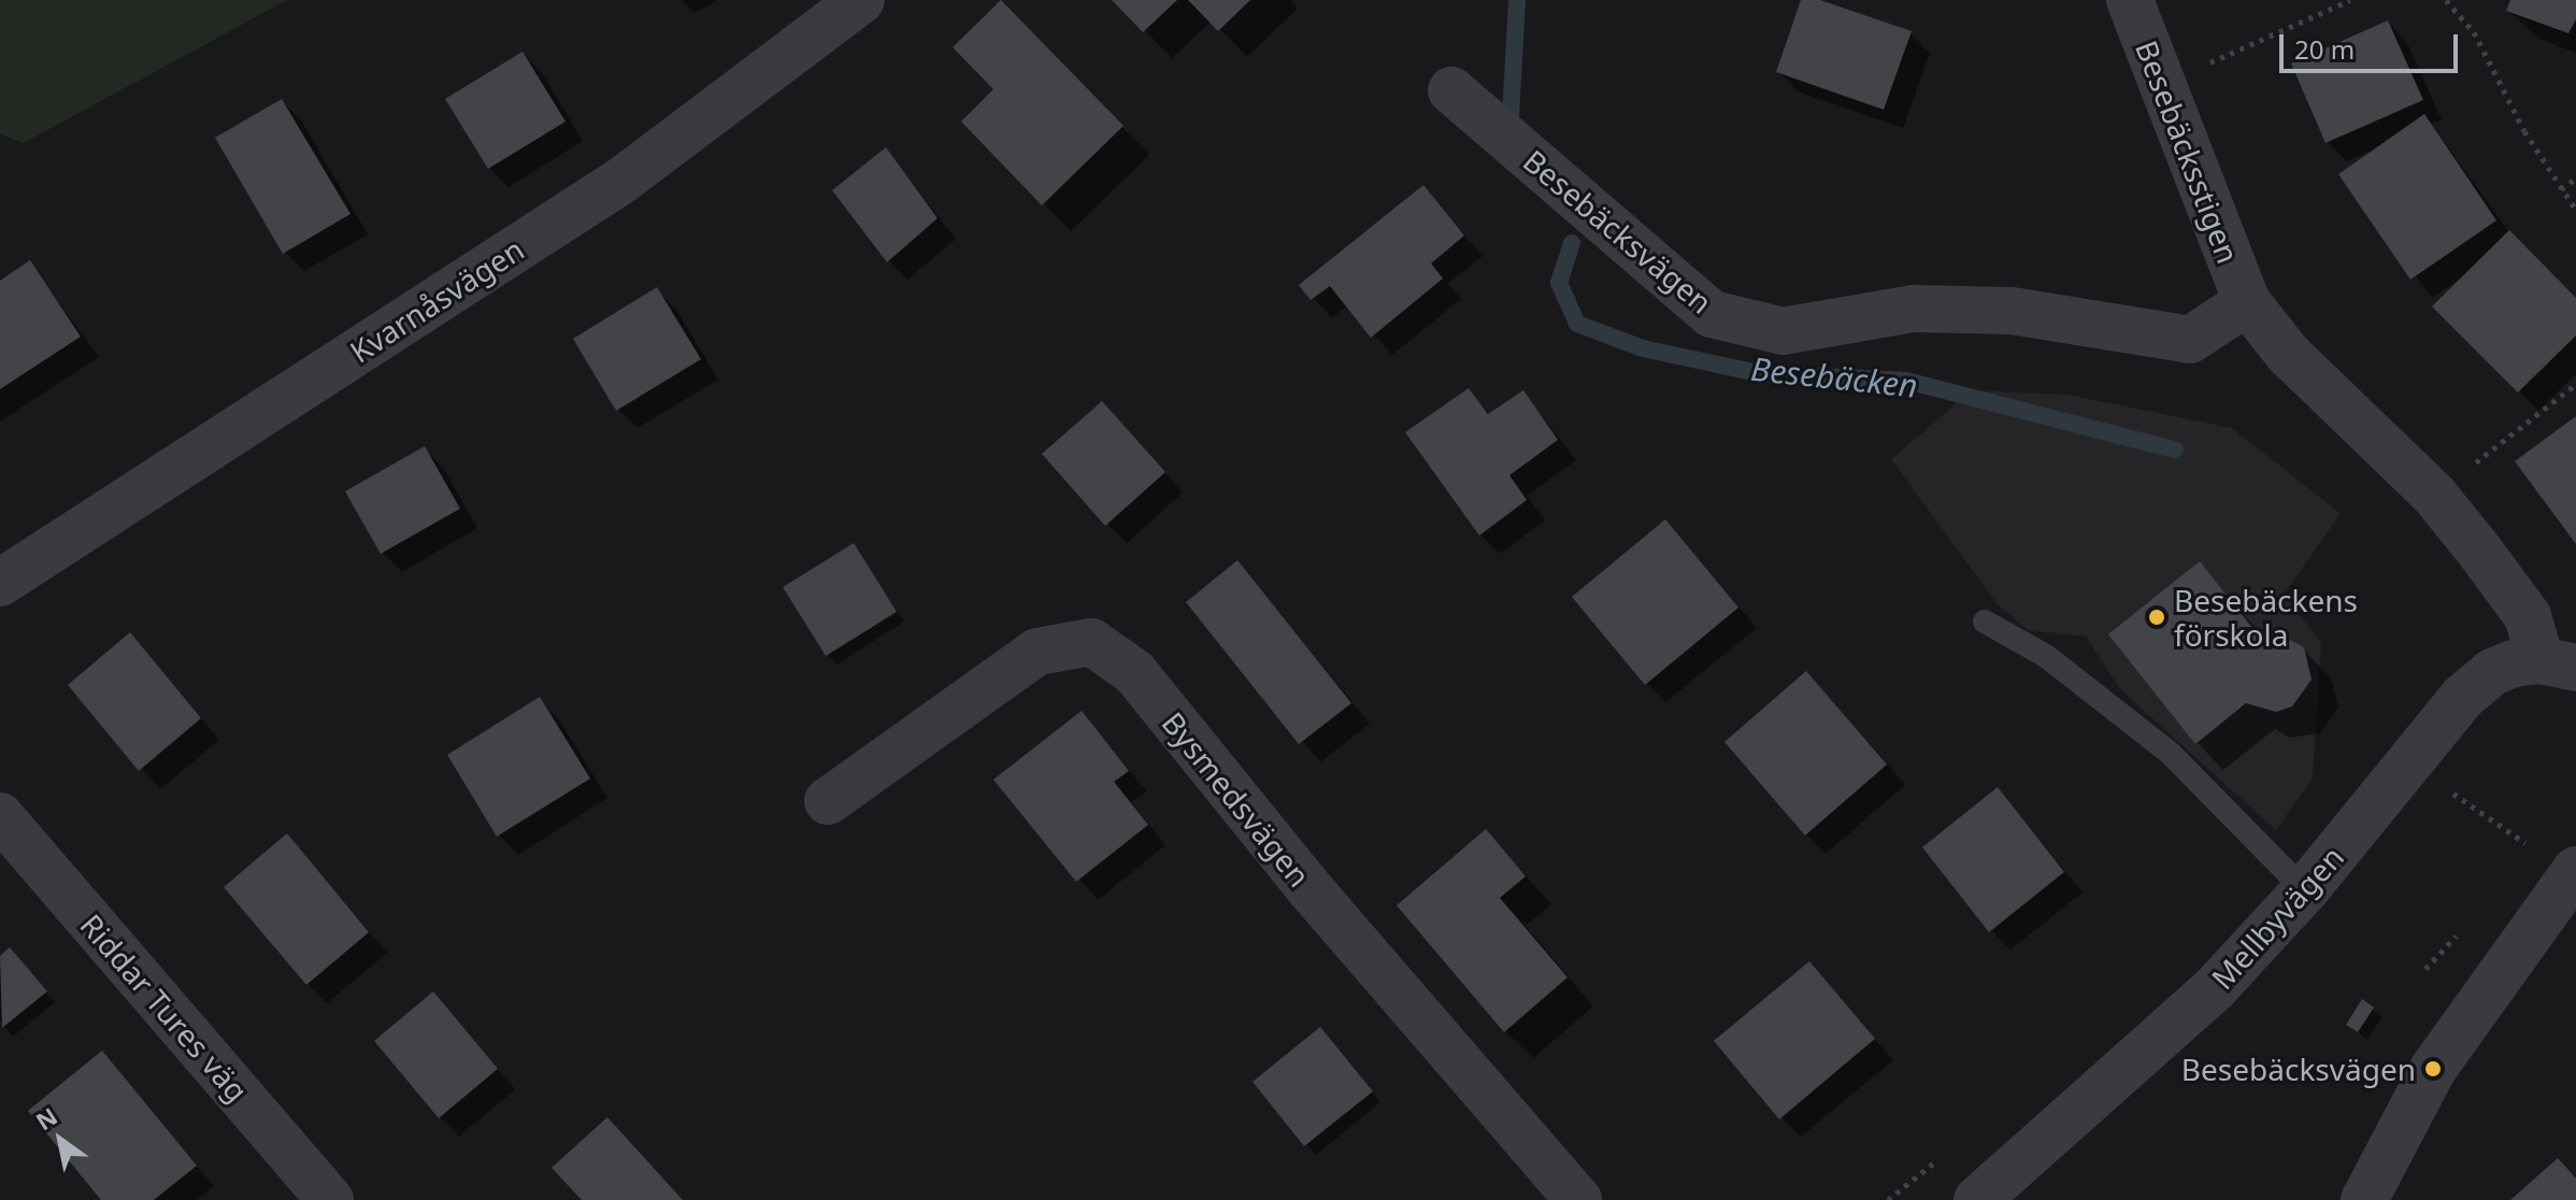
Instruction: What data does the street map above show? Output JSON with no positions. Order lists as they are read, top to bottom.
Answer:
{
  "streets": {
    "street": [
      "Besebäcksstigen",
      "Besebäcksvägen",
      "Kvarnåsvägen",
      "Bysmedsvägen",
      "Mellbyvägen",
      "Riddar Tures väg"
    ]
  },
  "crossings": [
    ["Besebäcksstigen", "Besebäcksvägen"]
  ],
  "water": ["Besebäcken"],
  "places": ["Besebäckens förskola", "Besebäcksvägen"],
  "scale_bar": "20 m",
  "north": "top left"
}
